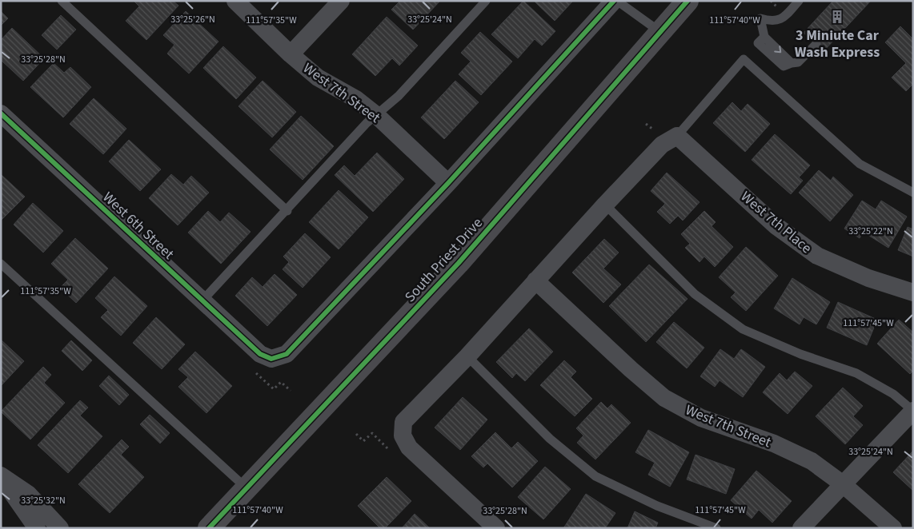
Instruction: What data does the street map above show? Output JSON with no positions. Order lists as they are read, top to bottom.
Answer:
{
  "streets": {
    "main road": ["South Priest Drive"],
    "street": ["West 7th Street", "West 7th Place", "West 6th Street"]
  },
  "crossings": [
    ["West 7th Street", "West 6th Street"]
  ],
  "places": {
    "building": ["3 Miniute Car Wash Express"]
  },
  "coordinates": [
    "33°25'26\"N",
    "33°25'24\"N",
    "111°57'35\"W",
    "111°57'40\"W",
    "33°25'28\"N",
    "33°25'22\"N",
    "111°57'45\"W",
    "33°25'32\"N"
  ]
}
